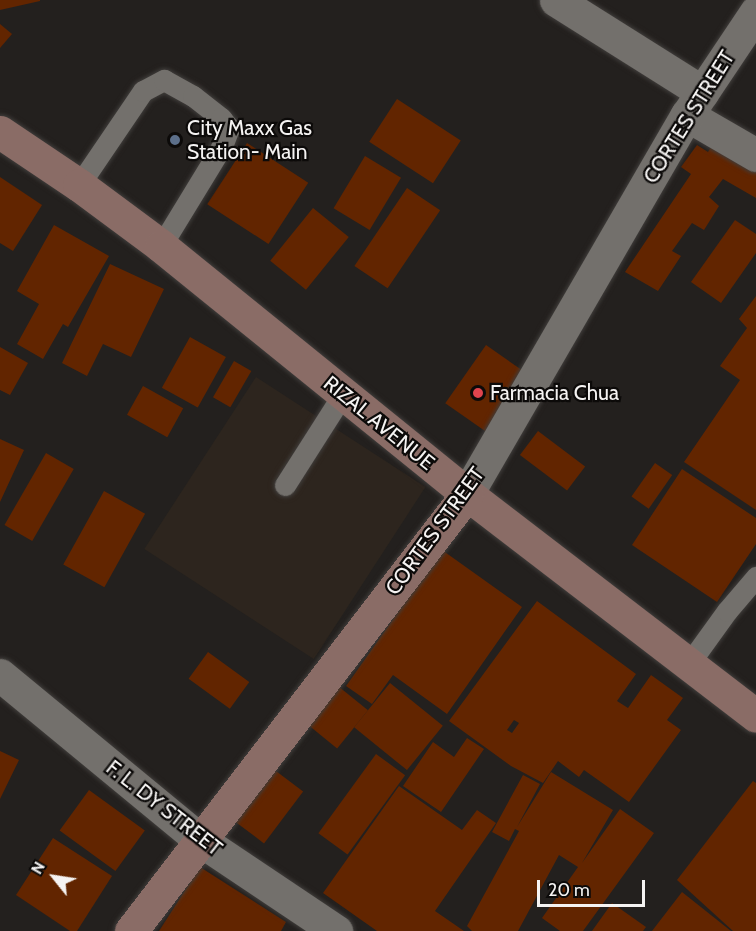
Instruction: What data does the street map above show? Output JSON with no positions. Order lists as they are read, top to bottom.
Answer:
{
  "streets": {
    "main road": ["CORTES STREET", "RIZAL AVENUE"],
    "street": ["F. L. DY STREET"]
  },
  "crossings": [
    ["CORTES STREET", "RIZAL AVENUE"],
    ["CORTES STREET", "F. L. DY STREET"]
  ],
  "places": ["City Maxx Gas Station- Main", "Farmacia Chua"],
  "scale_bar": "20 m",
  "north": "top left"
}
